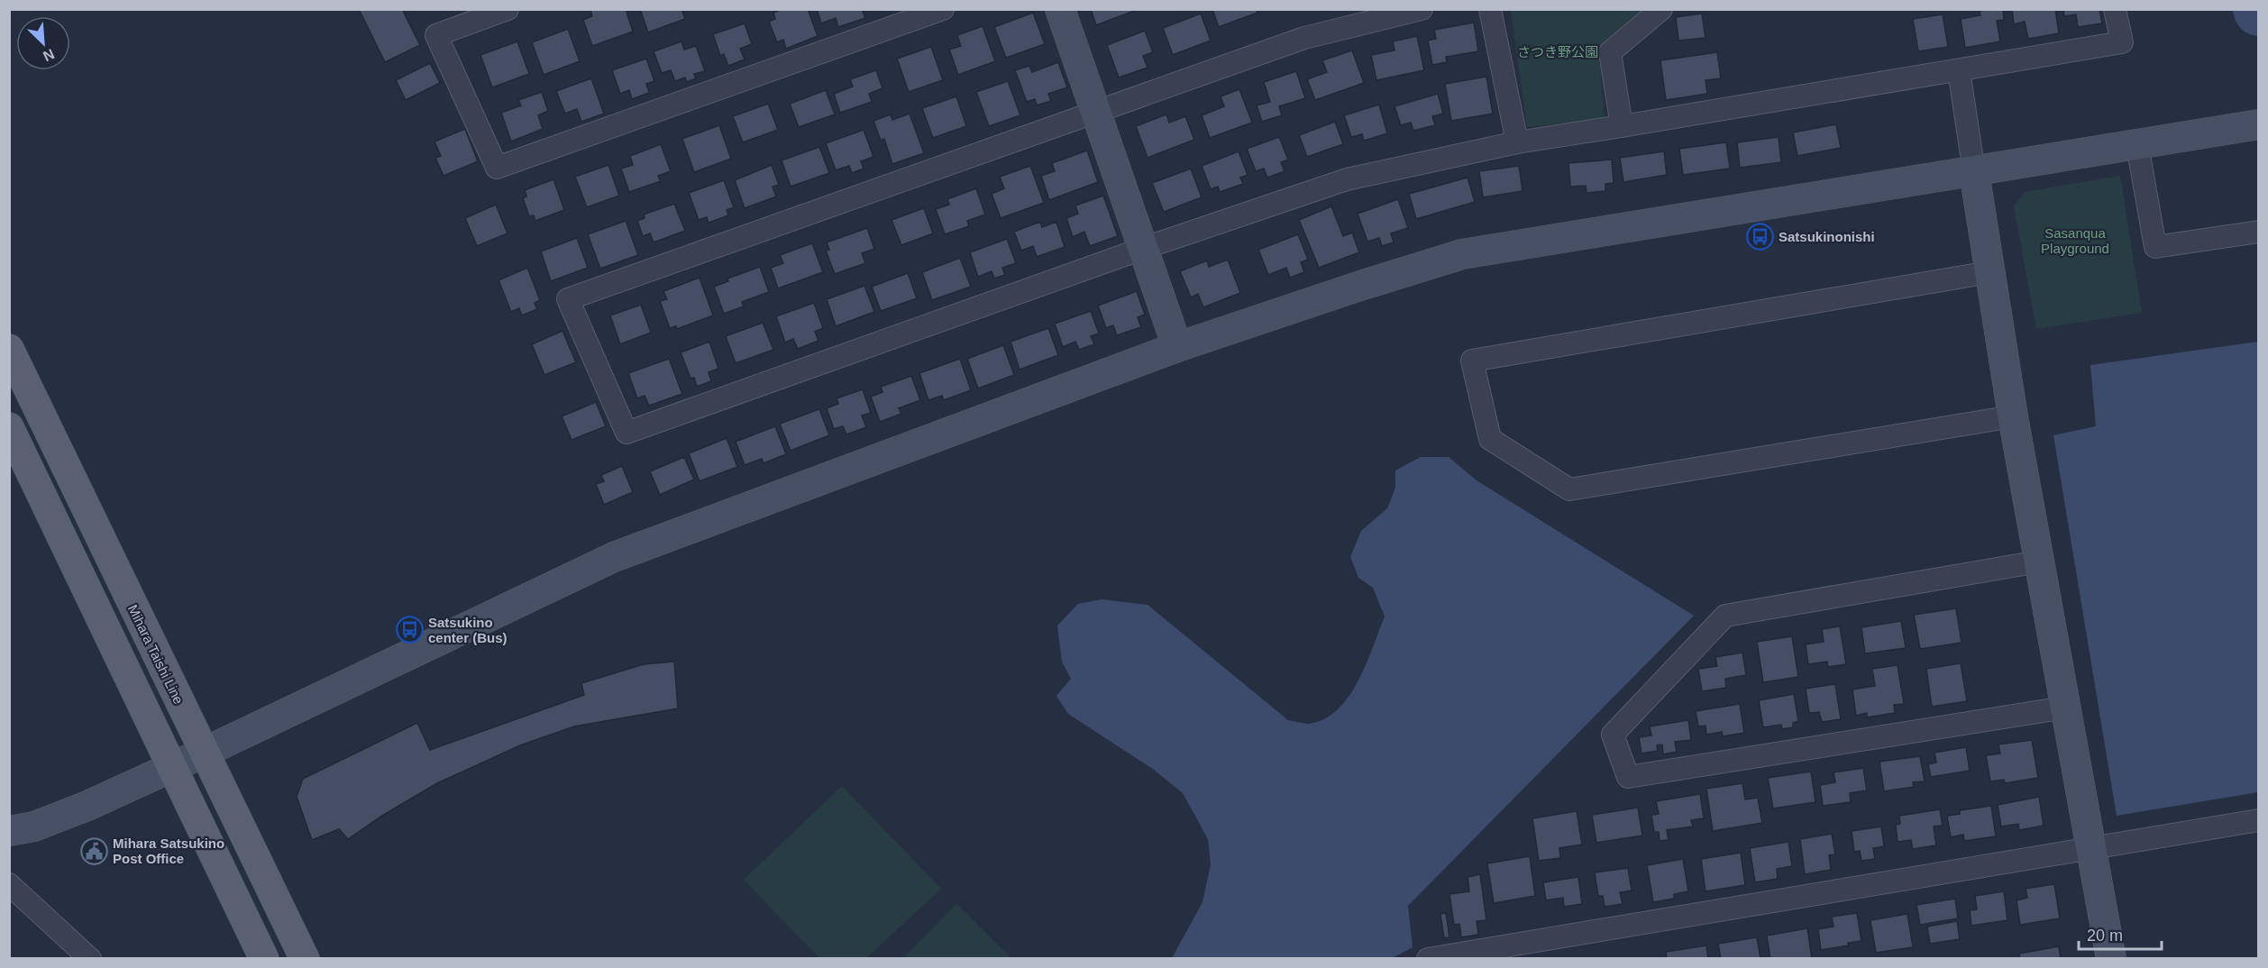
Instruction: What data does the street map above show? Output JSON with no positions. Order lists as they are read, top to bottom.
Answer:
{
  "streets": {
    "main road": ["Mihara Taishi Line"]
  },
  "parks": ["さつき野公園", "Sasanqua Playground"],
  "places": {
    "bus stop": ["Satsukinonishi", "Satsukino center (Bus)"],
    "public building": ["Mihara Satsukino Post Office"]
  },
  "scale_bar": "20 m",
  "north": "bottom right"
}
